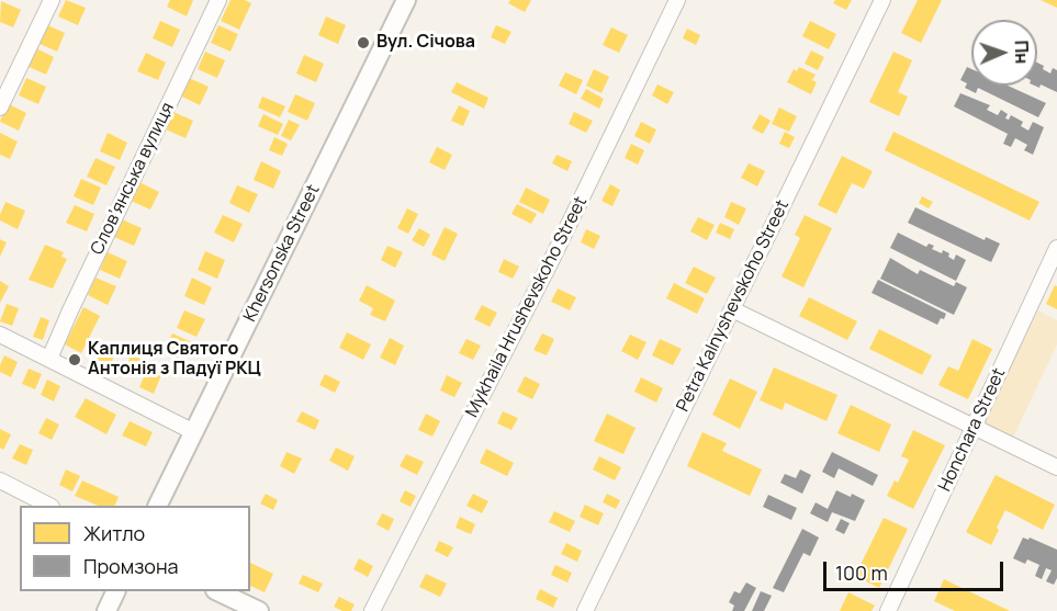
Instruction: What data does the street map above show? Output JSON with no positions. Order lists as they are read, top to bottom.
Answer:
{
  "streets": {
    "main road": ["Khersonska Street"],
    "street": [
      "Словʼянська вулиця",
      "Petra Kalnyshevskoho Street",
      "Mykhaila Hrushevskoho Street",
      "Honchara Street"
    ]
  },
  "places": ["Вул. Січова", "Каплиця Святого Антонія з Падуї РКЦ"],
  "legend": ["Житло", "Промзона"],
  "scale_bar": "100 m",
  "north": "right"
}
